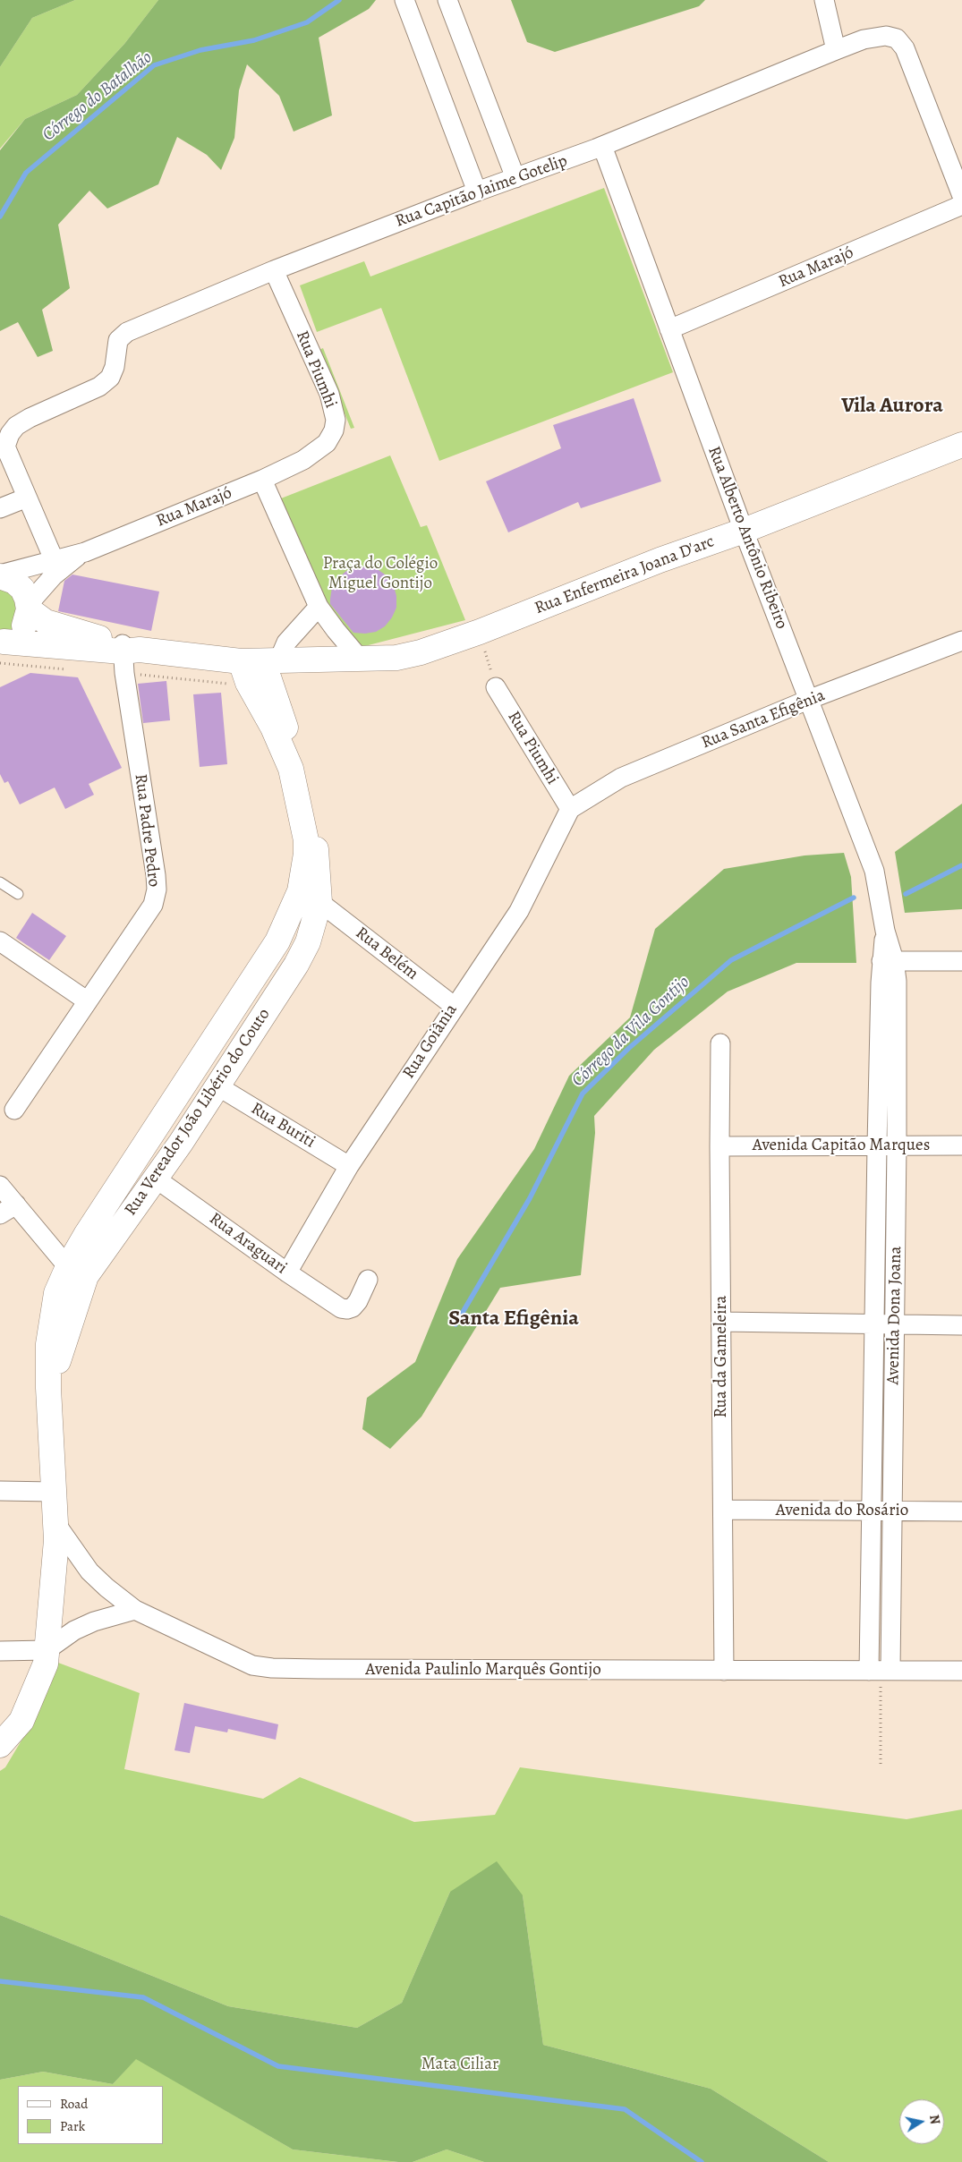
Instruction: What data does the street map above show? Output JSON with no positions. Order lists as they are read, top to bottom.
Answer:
{
  "streets": {
    "main road": ["Rua Enfermeira Joana D'arc", "Rua Vereador João Libério do Couto"],
    "street": [
      "Rua Capitão Jaime Gotelip",
      "Rua Marajó",
      "Rua Piumhi",
      "Rua Alberto Antônio Ribeiro",
      "Rua Santa Efigênia",
      "Rua Padre Pedro",
      "Rua Belém",
      "Rua Goiânia",
      "Rua Buriti",
      "Avenida Capitão Marques",
      "Rua Araguari",
      "Avenida Dona Joana",
      "Rua da Gameleira",
      "Avenida do Rosário",
      "Avenida Paulinlo Marquês Gontijo"
    ]
  },
  "crossings": [
    ["Rua Capitão Jaime Gotelip", "Rua Piumhi"],
    ["Rua Capitão Jaime Gotelip", "Rua Alberto Antônio Ribeiro"],
    ["Rua Marajó", "Rua Piumhi"],
    ["Rua Marajó", "Rua Alberto Antônio Ribeiro"],
    ["Rua Marajó", "Rua Enfermeira Joana D'arc"],
    ["Rua Piumhi", "Rua Santa Efigênia"],
    ["Rua Piumhi", "Rua Goiânia"],
    ["Rua Alberto Antônio Ribeiro", "Rua Enfermeira Joana D'arc"],
    ["Rua Alberto Antônio Ribeiro", "Rua Santa Efigênia"],
    ["Rua Alberto Antônio Ribeiro", "Avenida Dona Joana"],
    ["Rua Enfermeira Joana D'arc", "Rua Padre Pedro"],
    ["Rua Enfermeira Joana D'arc", "Rua Vereador João Libério do Couto"],
    ["Rua Santa Efigênia", "Rua Goiânia"],
    ["Rua Belém", "Rua Goiânia"],
    ["Rua Belém", "Rua Vereador João Libério do Couto"],
    ["Rua Goiânia", "Rua Buriti"],
    ["Rua Goiânia", "Rua Araguari"],
    ["Rua Vereador João Libério do Couto", "Rua Buriti"],
    ["Rua Vereador João Libério do Couto", "Rua Araguari"],
    ["Rua Vereador João Libério do Couto", "Avenida Paulinlo Marquês Gontijo"],
    ["Avenida Capitão Marques", "Avenida Dona Joana"],
    ["Avenida Capitão Marques", "Rua da Gameleira"],
    ["Avenida Dona Joana", "Avenida do Rosário"],
    ["Avenida Dona Joana", "Avenida Paulinlo Marquês Gontijo"],
    ["Rua da Gameleira", "Avenida do Rosário"],
    ["Rua da Gameleira", "Avenida Paulinlo Marquês Gontijo"]
  ],
  "districts": ["Vila Aurora", "Santa Efigênia"],
  "water": ["Córrego do Batalhão", "Córrego da Vila Gontijo"],
  "parks": ["Praça do Colégio Miguel Gontijo", "Mata Ciliar"],
  "legend": ["Road", "Park"],
  "north": "right"
}
